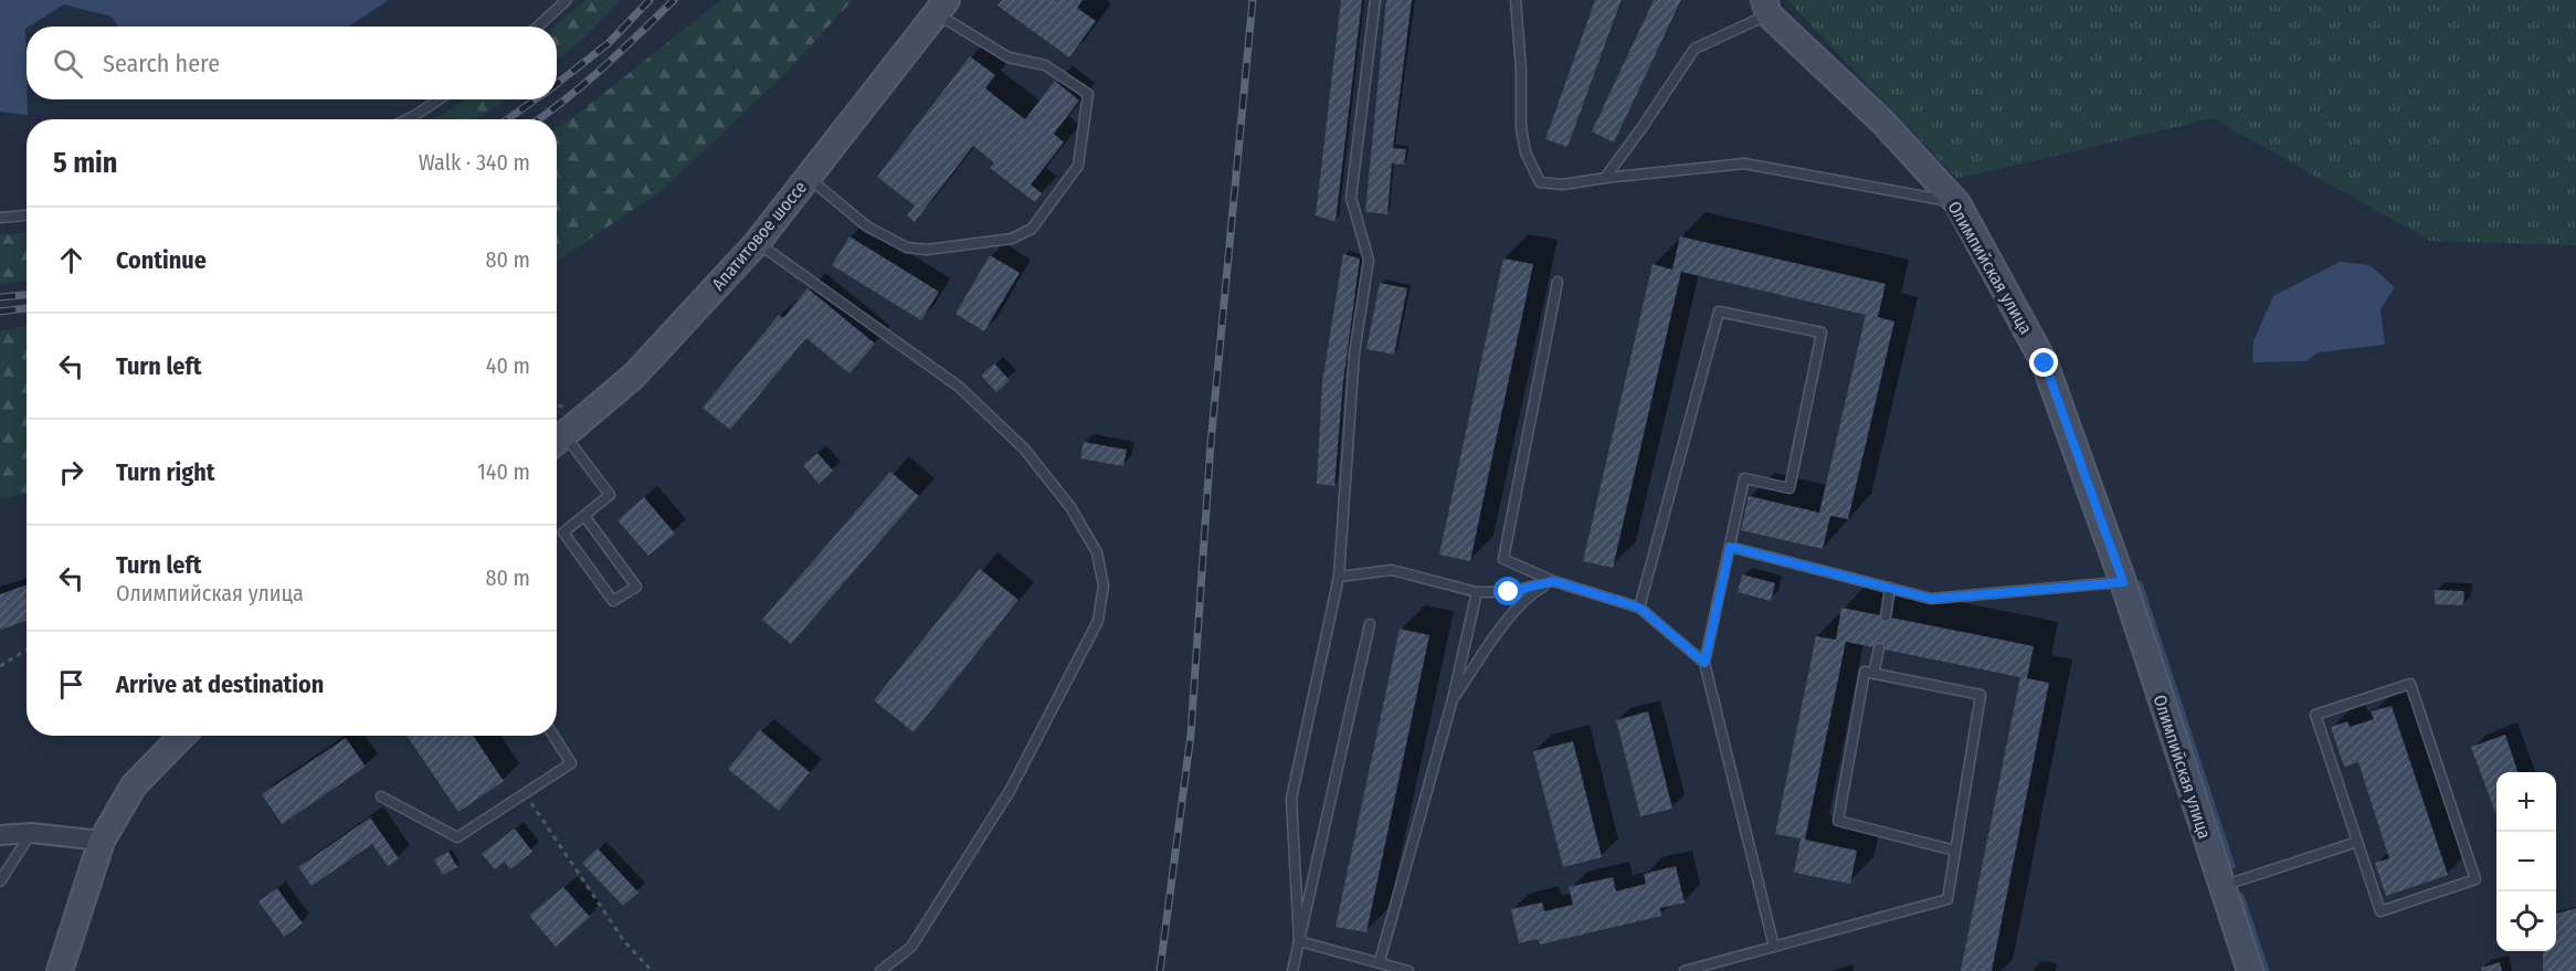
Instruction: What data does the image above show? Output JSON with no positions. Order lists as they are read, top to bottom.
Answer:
{
  "streets": {
    "street": ["Апатитовое шоссе", "Олимпийская улица"]
  },
  "page": {
    "search": "Search here",
    "heading": ["5 min", "Walk · 340 m"],
    "list": [
      ["Continue", "80 m"],
      ["Turn left", "40 m"],
      ["Turn right", "140 m"],
      ["Turn left", "Олимпийская улица", "80 m"],
      "Arrive at destination"
    ],
    "map_buttons": ["+", "−"]
  }
}
